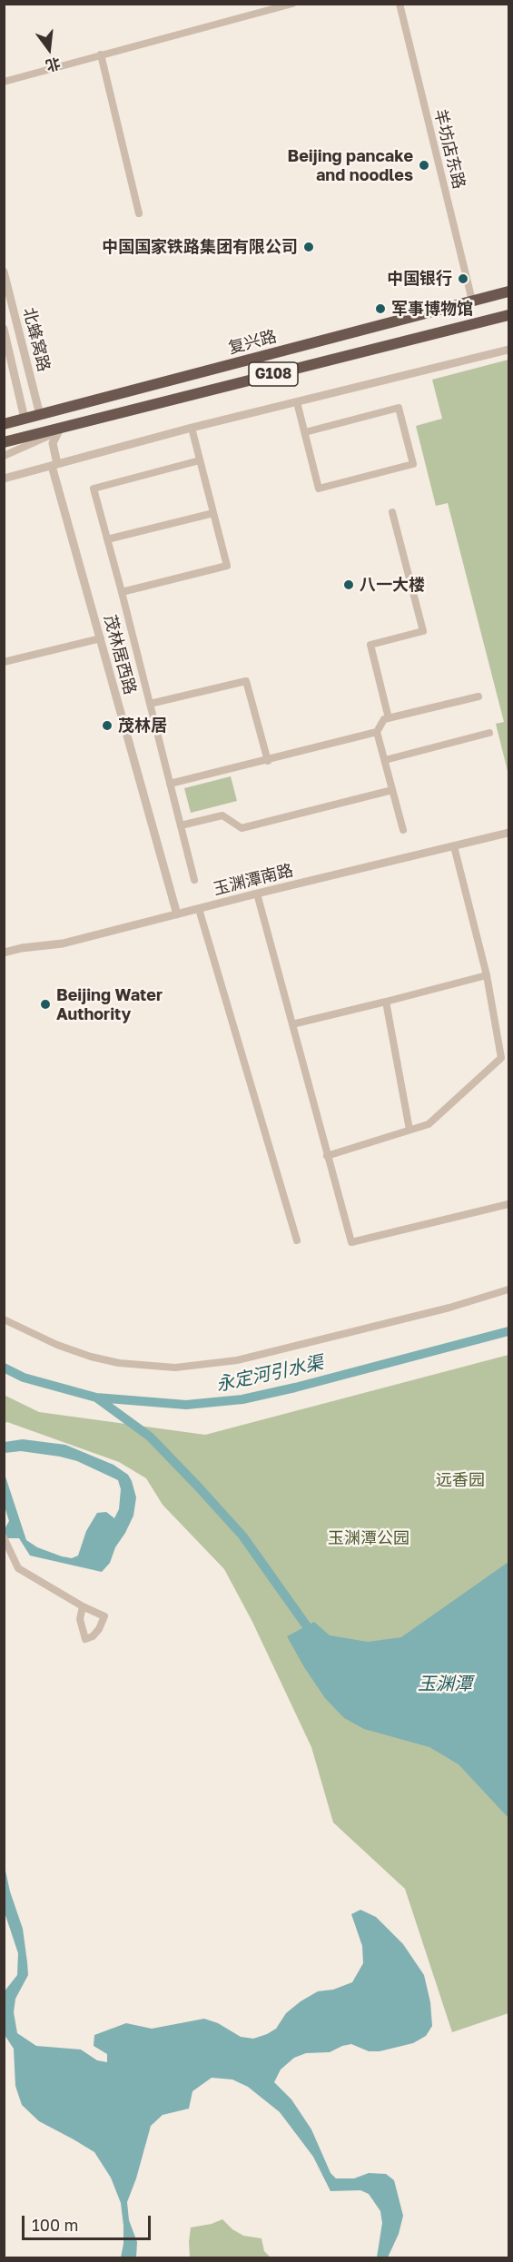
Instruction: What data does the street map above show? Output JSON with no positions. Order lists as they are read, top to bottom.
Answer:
{
  "streets": {
    "highway": ["复兴路", "G108"],
    "street": [
      "羊坊店东路",
      "北蜂窝路",
      "茂林居西路",
      "玉渊潭南路"
    ]
  },
  "crossings": [
    ["羊坊店东路", "复兴路"],
    ["北蜂窝路", "复兴路"],
    ["茂林居西路", "玉渊潭南路"]
  ],
  "water": ["永定河引水渠", "玉渊潭"],
  "parks": ["远香园", "玉渊潭公园"],
  "places": [
    "Beijing pancake and noodles",
    "中国国家铁路集团有限公司",
    "中国银行",
    "军事博物馆",
    "八一大楼",
    "茂林居",
    "Beijing Water Authority"
  ],
  "scale_bar": "100 m",
  "north": "bottom"
}
